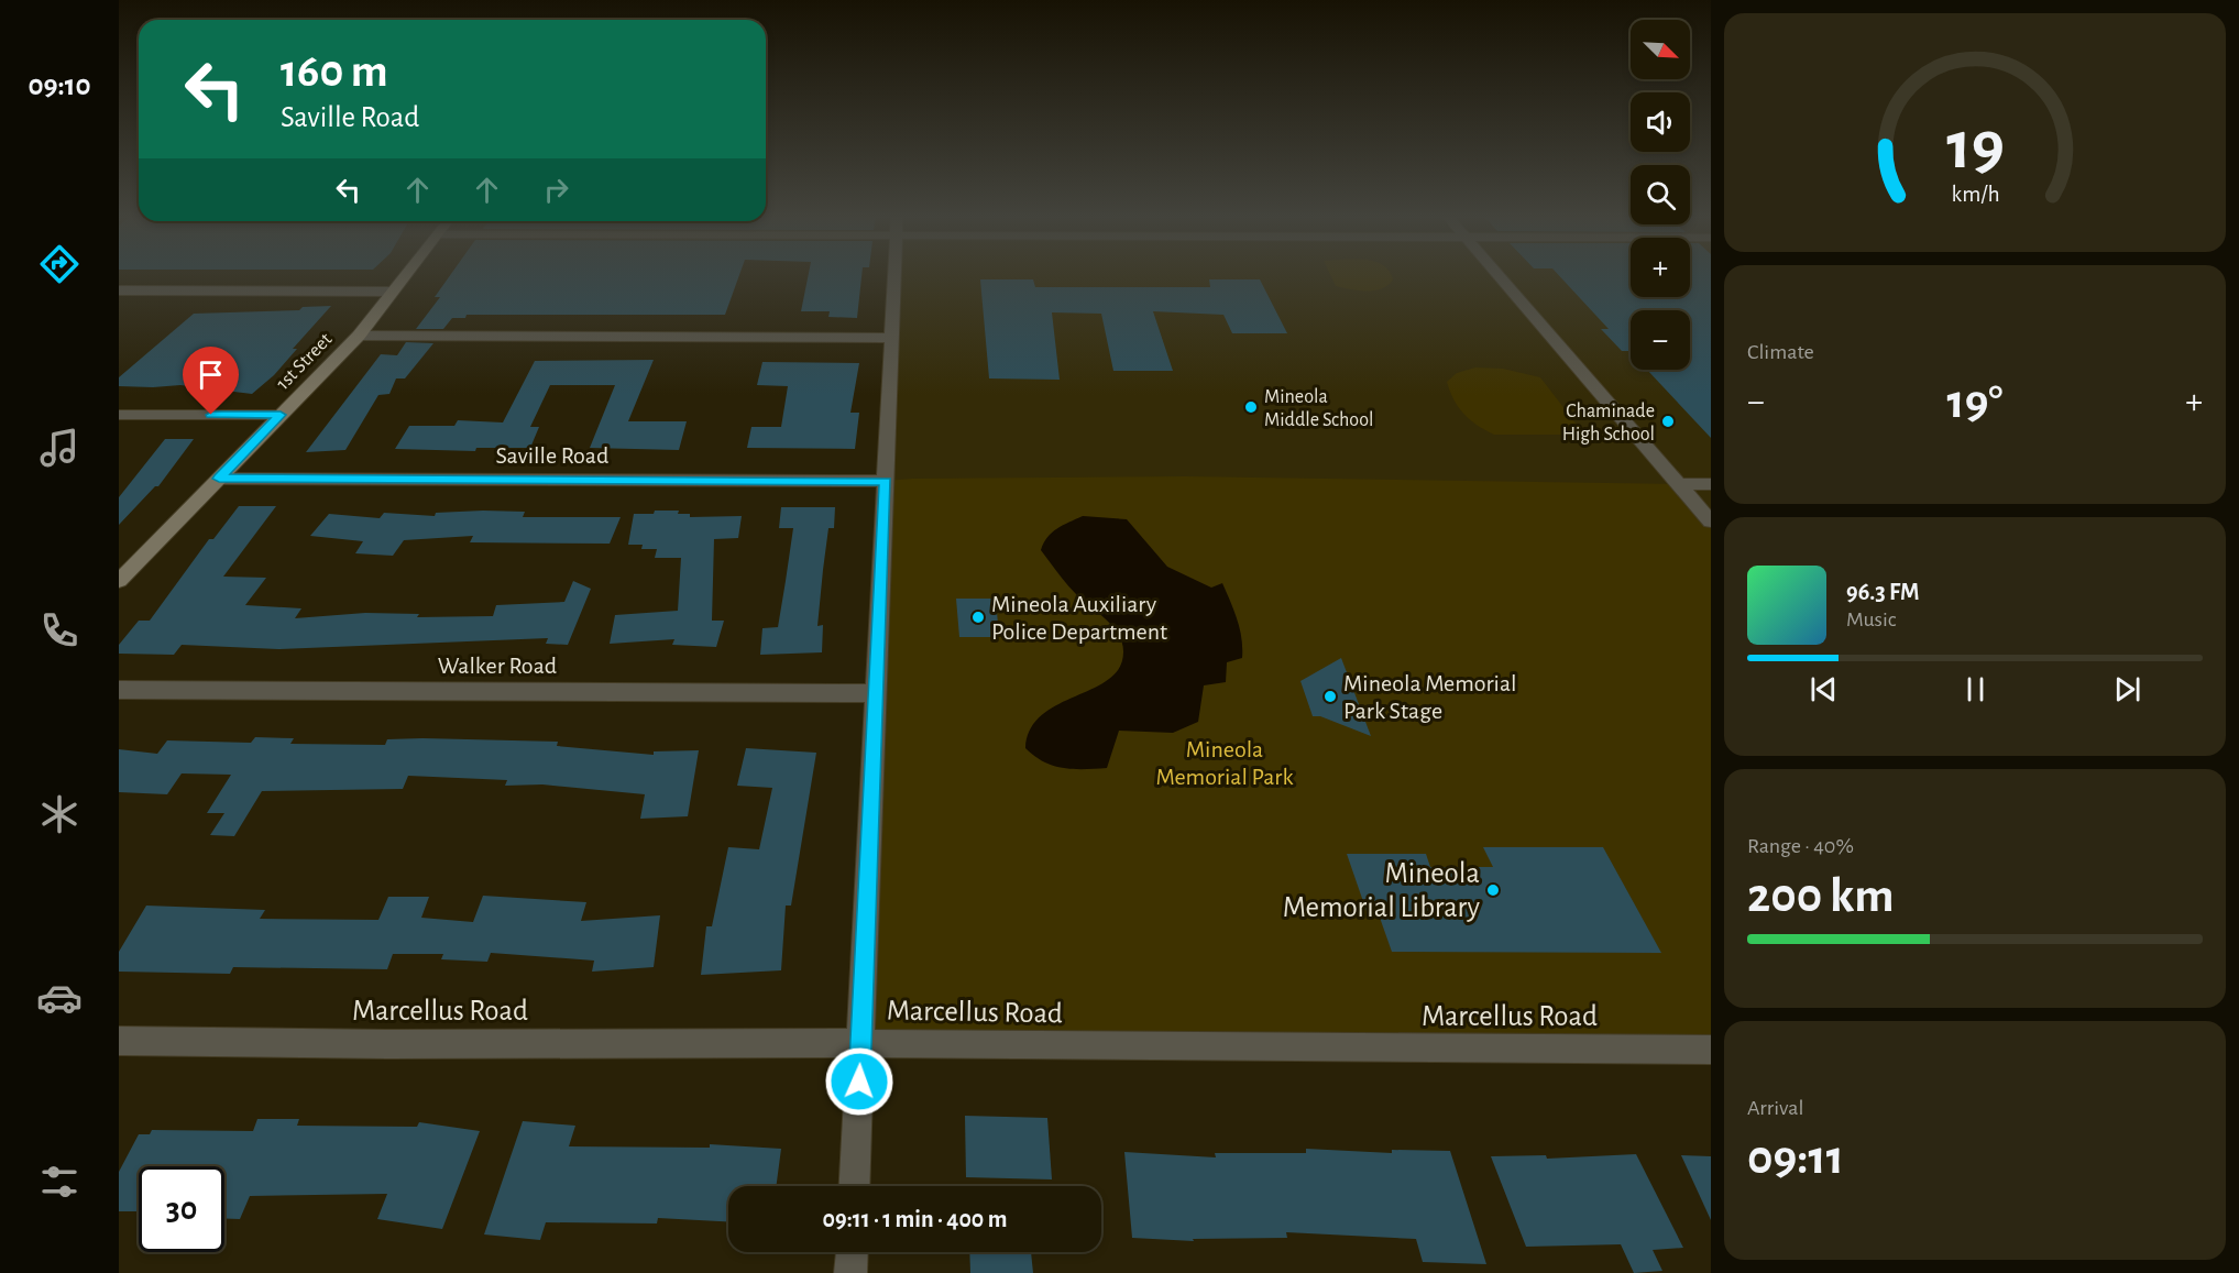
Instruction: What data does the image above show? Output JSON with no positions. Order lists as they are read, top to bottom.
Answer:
{
  "streets": {
    "street": [
      "1st Street",
      "Saville Road",
      "Walker Road",
      "Marcellus Road"
    ]
  },
  "crossings": [
    ["1st Street", "Saville Road"]
  ],
  "parks": ["Mineola Memorial Park"],
  "places": [
    "Mineola Middle School",
    "Chaminade High School",
    "Mineola Auxiliary Police Department",
    "Mineola Memorial Park Stage",
    "Mineola Memorial Library"
  ],
  "north": "bottom right",
  "page": {
    "tabs": "09:10",
    "map_buttons": ["+", "−"],
    "turn": ["160 m", "Saville Road"],
    "tile": [
      "Climate",
      ["Range · 40%", "200 km"],
      ["Arrival", "09:11"]
    ],
    "heat": ["−", "19°", "+"],
    "song": ["96.3 FM", "Music"],
    "limit": "30",
    "trip": "09:11 · 1 min · 400 m",
    "gauge": ["19", "km/h"]
  }
}
